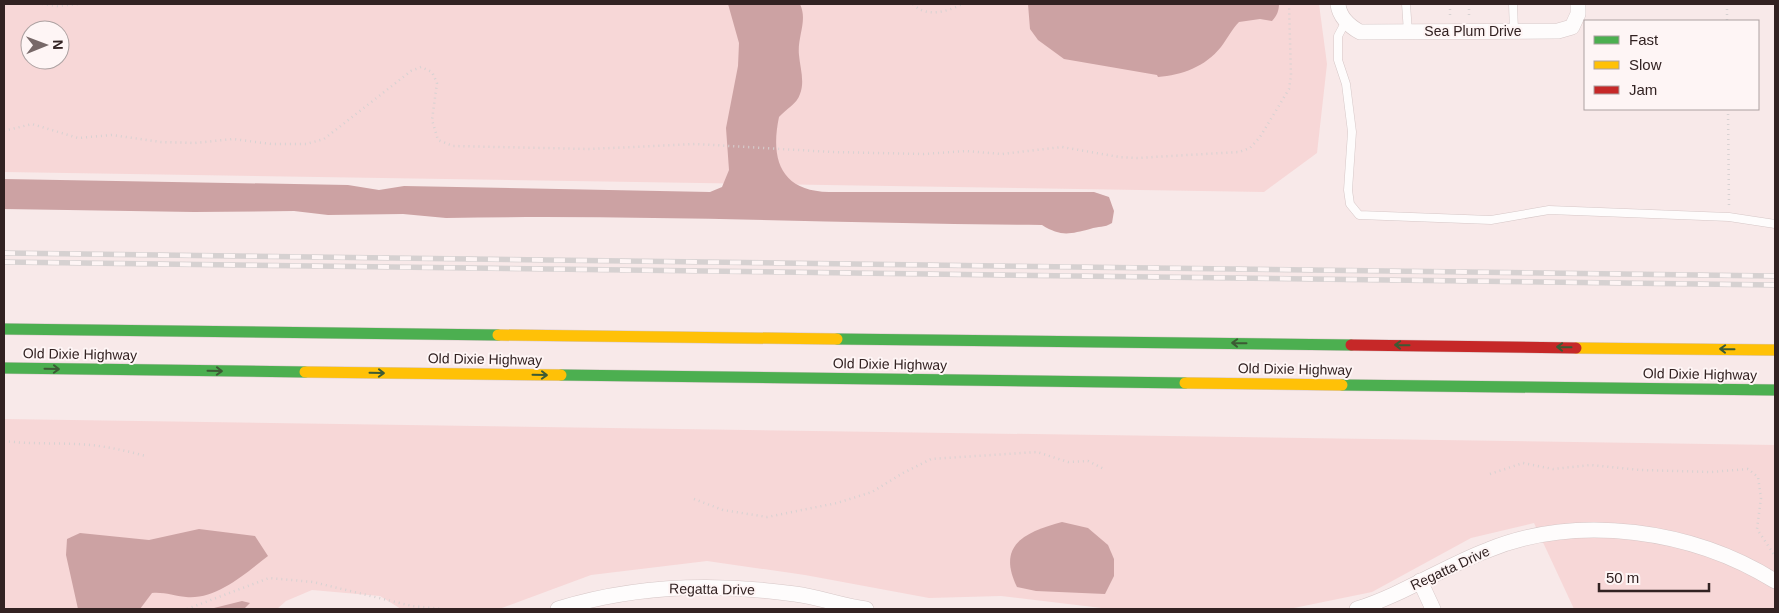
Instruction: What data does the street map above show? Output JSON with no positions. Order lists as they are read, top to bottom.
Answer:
{
  "streets": {
    "main road": ["Old Dixie Highway"],
    "street": ["Sea Plum Drive", "Regatta Drive"]
  },
  "legend": ["Fast", "Slow", "Jam"],
  "scale_bar": "50 m",
  "north": "right"
}
